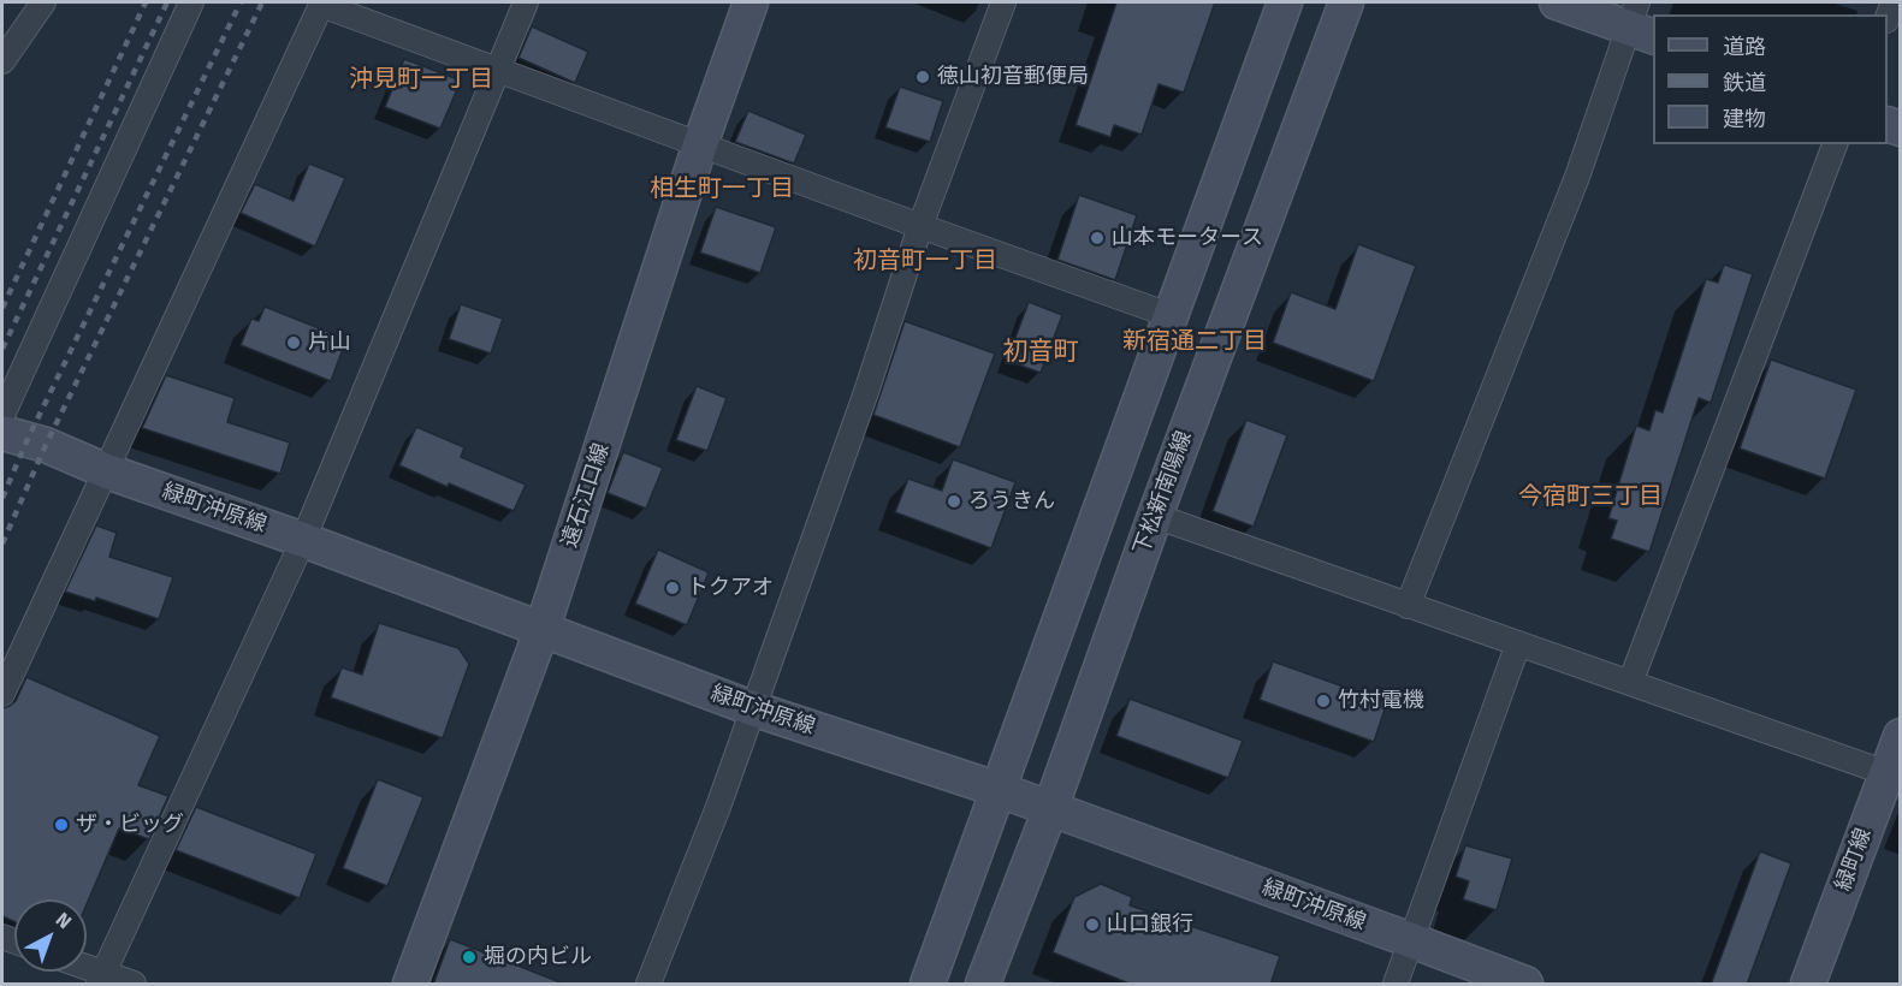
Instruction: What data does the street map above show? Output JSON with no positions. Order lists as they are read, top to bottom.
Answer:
{
  "streets": {
    "street": [
      "下松新南陽線",
      "遠石江口線",
      "緑町沖原線",
      "緑町線"
    ]
  },
  "crossings": [
    ["下松新南陽線", "緑町沖原線"],
    ["遠石江口線", "緑町沖原線"]
  ],
  "districts": [
    "沖見町一丁目",
    "相生町一丁目",
    "初音町一丁目",
    "新宿通二丁目",
    "初音町",
    "今宿町三丁目"
  ],
  "places": [
    "徳山初音郵便局",
    "山本モータース",
    "片山",
    "ろうきん",
    "トクアオ",
    "竹村電機",
    "ザ・ビッグ",
    "山口銀行",
    "堀の内ビル"
  ],
  "legend": ["道路", "鉄道", "建物"],
  "north": "top right"
}
